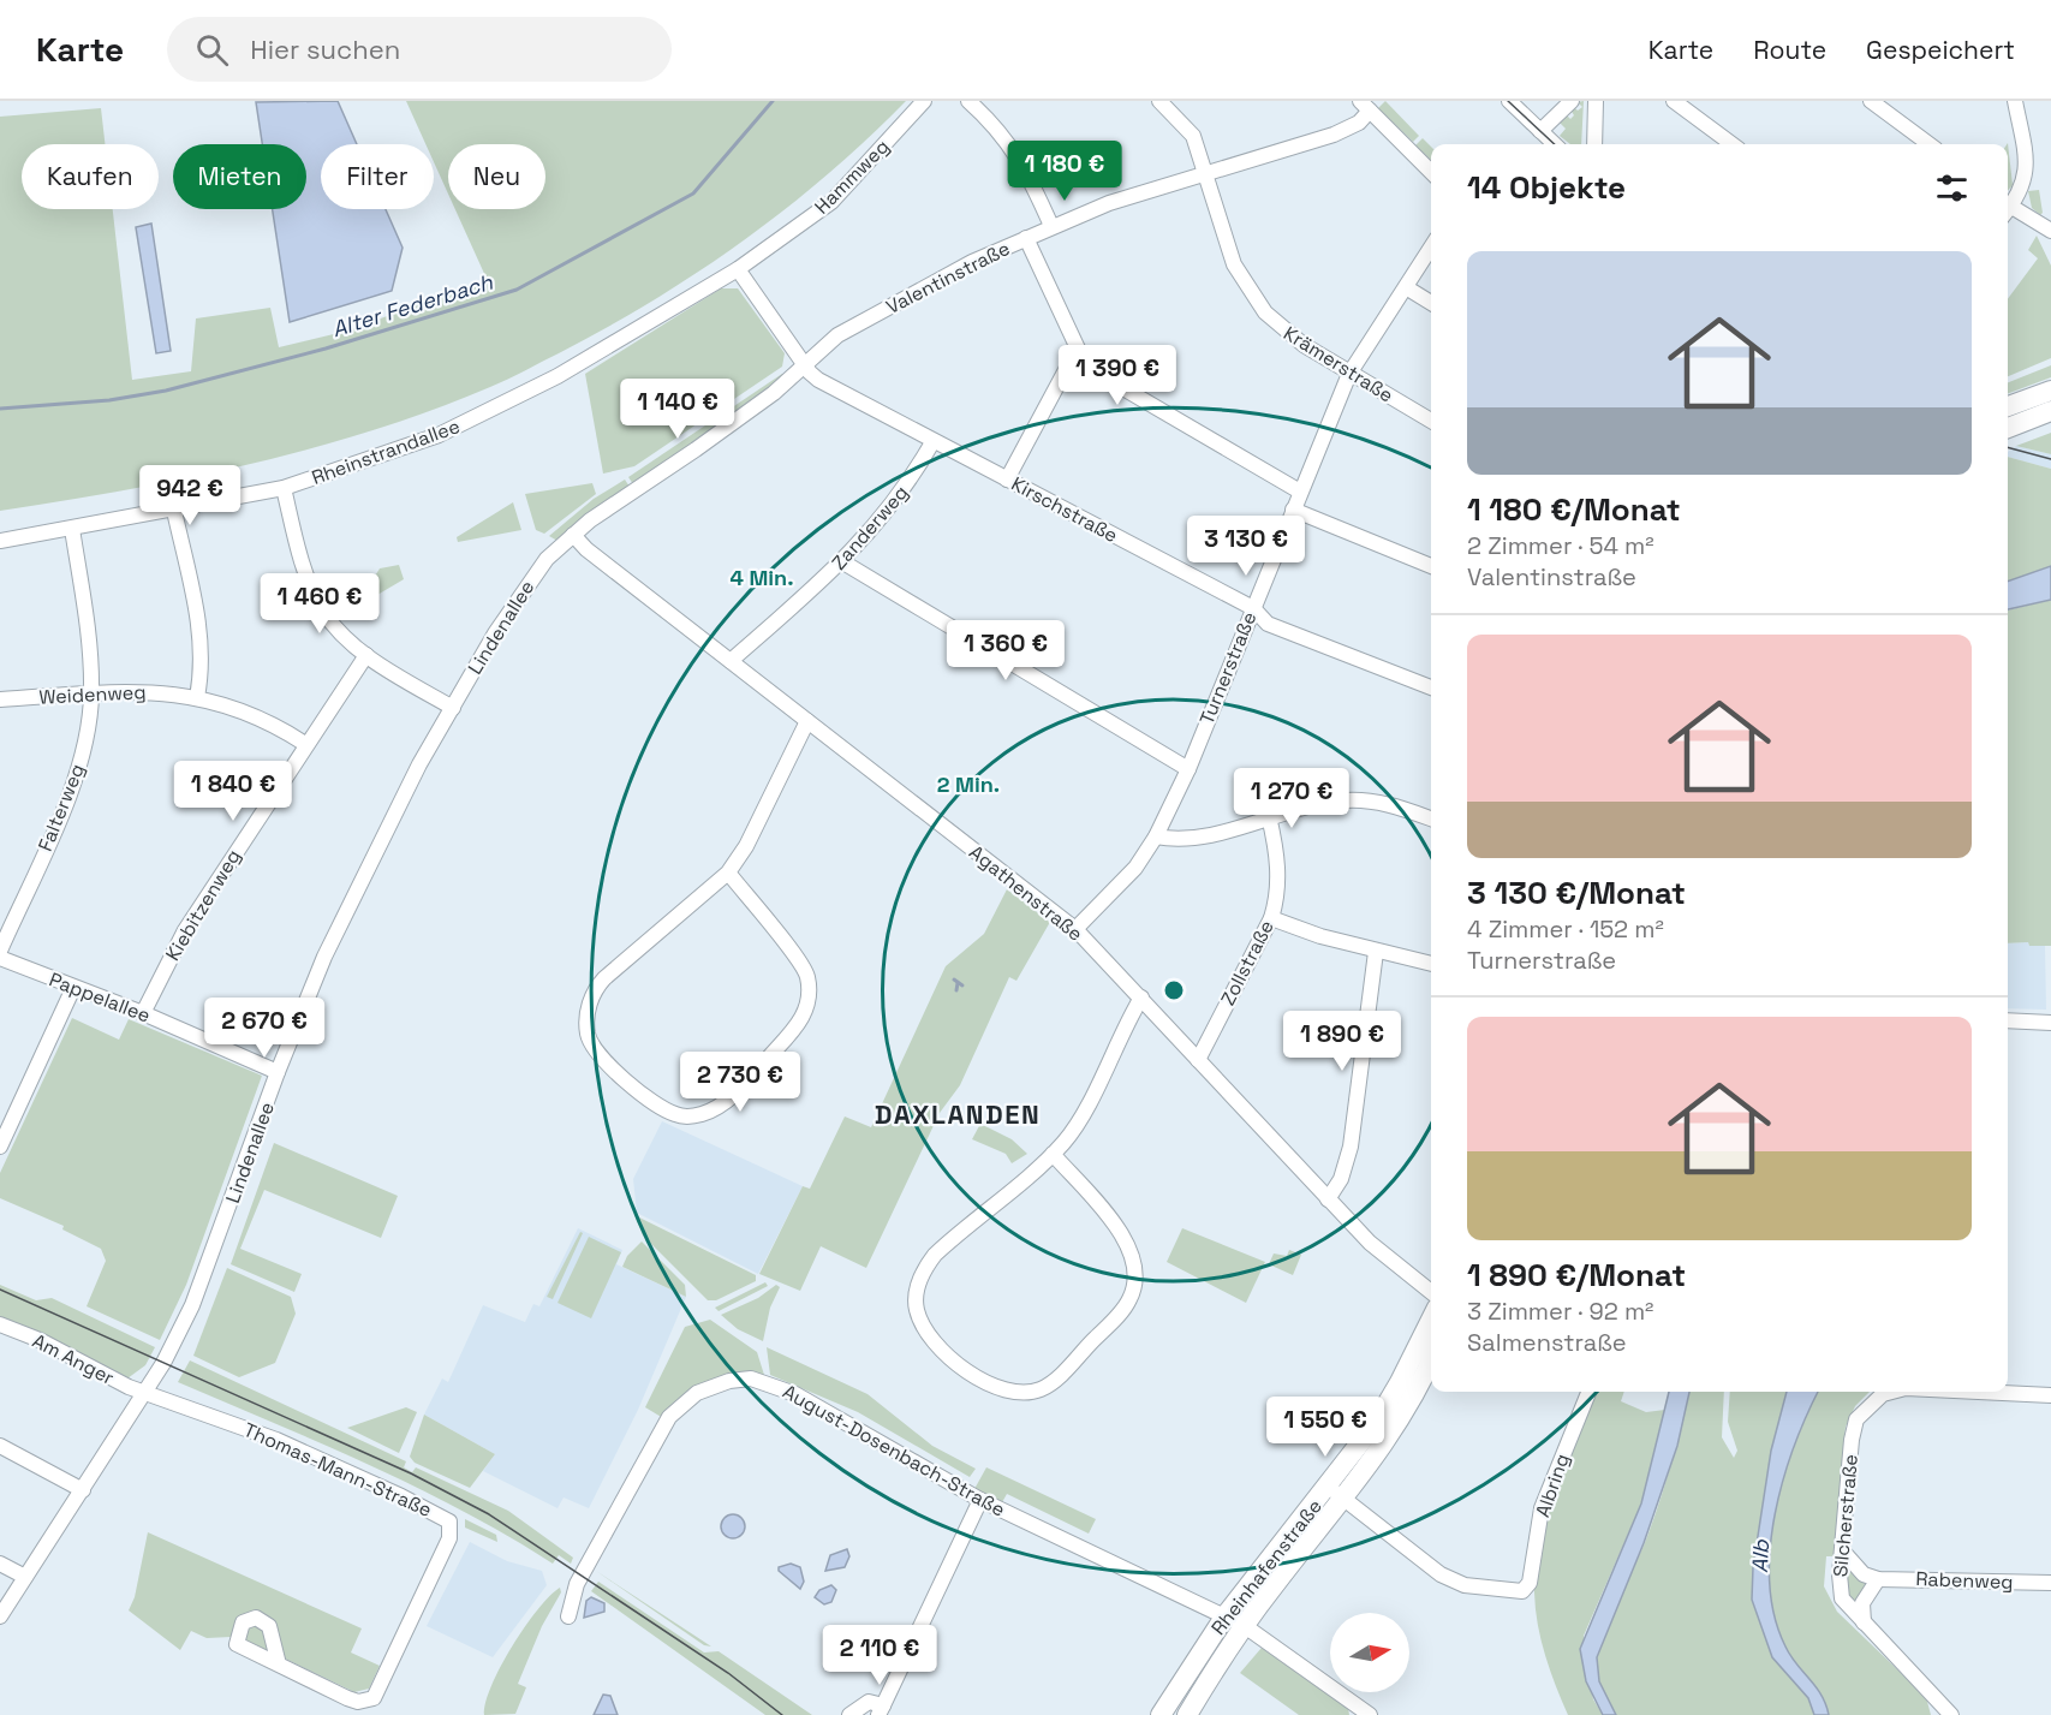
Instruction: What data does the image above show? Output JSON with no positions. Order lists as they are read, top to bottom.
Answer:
{
  "streets": {
    "main road": ["Rheinhafenstraße"],
    "street": [
      "Hammweg",
      "Valentinstraße",
      "Krämerstraße",
      "Rheinstrandallee",
      "Kirschstraße",
      "Zanderweg",
      "Lindenallee",
      "Turnerstraße",
      "Weidenweg",
      "Falterweg",
      "Agathenstraße",
      "Kiebitzenweg",
      "Zollstraße",
      "Pappelallee",
      "Am Anger",
      "August-Dosenbach-Straße",
      "Thomas-Mann-Straße",
      "Albring",
      "Silcherstraße",
      "Rabenweg"
    ]
  },
  "crossings": [
    ["Hammweg", "Rheinstrandallee"],
    ["Hammweg", "Kirschstraße"],
    ["Valentinstraße", "Krämerstraße"],
    ["Valentinstraße", "Kirschstraße"],
    ["Valentinstraße", "Lindenallee"],
    ["Valentinstraße", "Agathenstraße"],
    ["Krämerstraße", "Turnerstraße"],
    ["Rheinstrandallee", "Kirschstraße"],
    ["Rheinstrandallee", "Falterweg"],
    ["Kirschstraße", "Zanderweg"],
    ["Kirschstraße", "Turnerstraße"],
    ["Zanderweg", "Agathenstraße"],
    ["Lindenallee", "Agathenstraße"],
    ["Lindenallee", "Pappelallee"],
    ["Lindenallee", "Am Anger"],
    ["Lindenallee", "Thomas-Mann-Straße"],
    ["Turnerstraße", "Agathenstraße"],
    ["Weidenweg", "Falterweg"],
    ["Weidenweg", "Kiebitzenweg"],
    ["Agathenstraße", "Zollstraße"],
    ["Kiebitzenweg", "Pappelallee"],
    ["Am Anger", "Thomas-Mann-Straße"],
    ["August-Dosenbach-Straße", "Rheinhafenstraße"],
    ["Albring", "Rheinhafenstraße"]
  ],
  "districts": ["DAXLANDEN"],
  "water": ["Alter Federbach", "Alb"],
  "north": "right",
  "page": {
    "header": "Karte",
    "search": "Hier suchen",
    "nav": ["Karte", "Route", "Gespeichert"],
    "price": [
      "1 180 €",
      "1 390 €",
      "1 140 €",
      "942 €",
      "3 130 €",
      "1 460 €",
      "1 360 €",
      "1 840 €",
      "1 270 €",
      "2 670 €",
      "1 890 €",
      "2 730 €",
      "1 550 €",
      "2 110 €"
    ],
    "chip": [
      "Kaufen",
      "Mieten",
      "Filter",
      "Neu"
    ],
    "heading": "14 Objekte",
    "list": [
      {
        "name": "1 180 €/Monat",
        "note": "2 Zimmer · 54 m² · Valentinstraße"
      },
      {
        "name": "3 130 €/Monat",
        "note": "4 Zimmer · 152 m² · Turnerstraße"
      },
      {
        "name": "1 890 €/Monat",
        "note": "3 Zimmer · 92 m² · Salmenstraße"
      }
    ]
  },
  "rings": ["4 Min.", "2 Min."]
}
